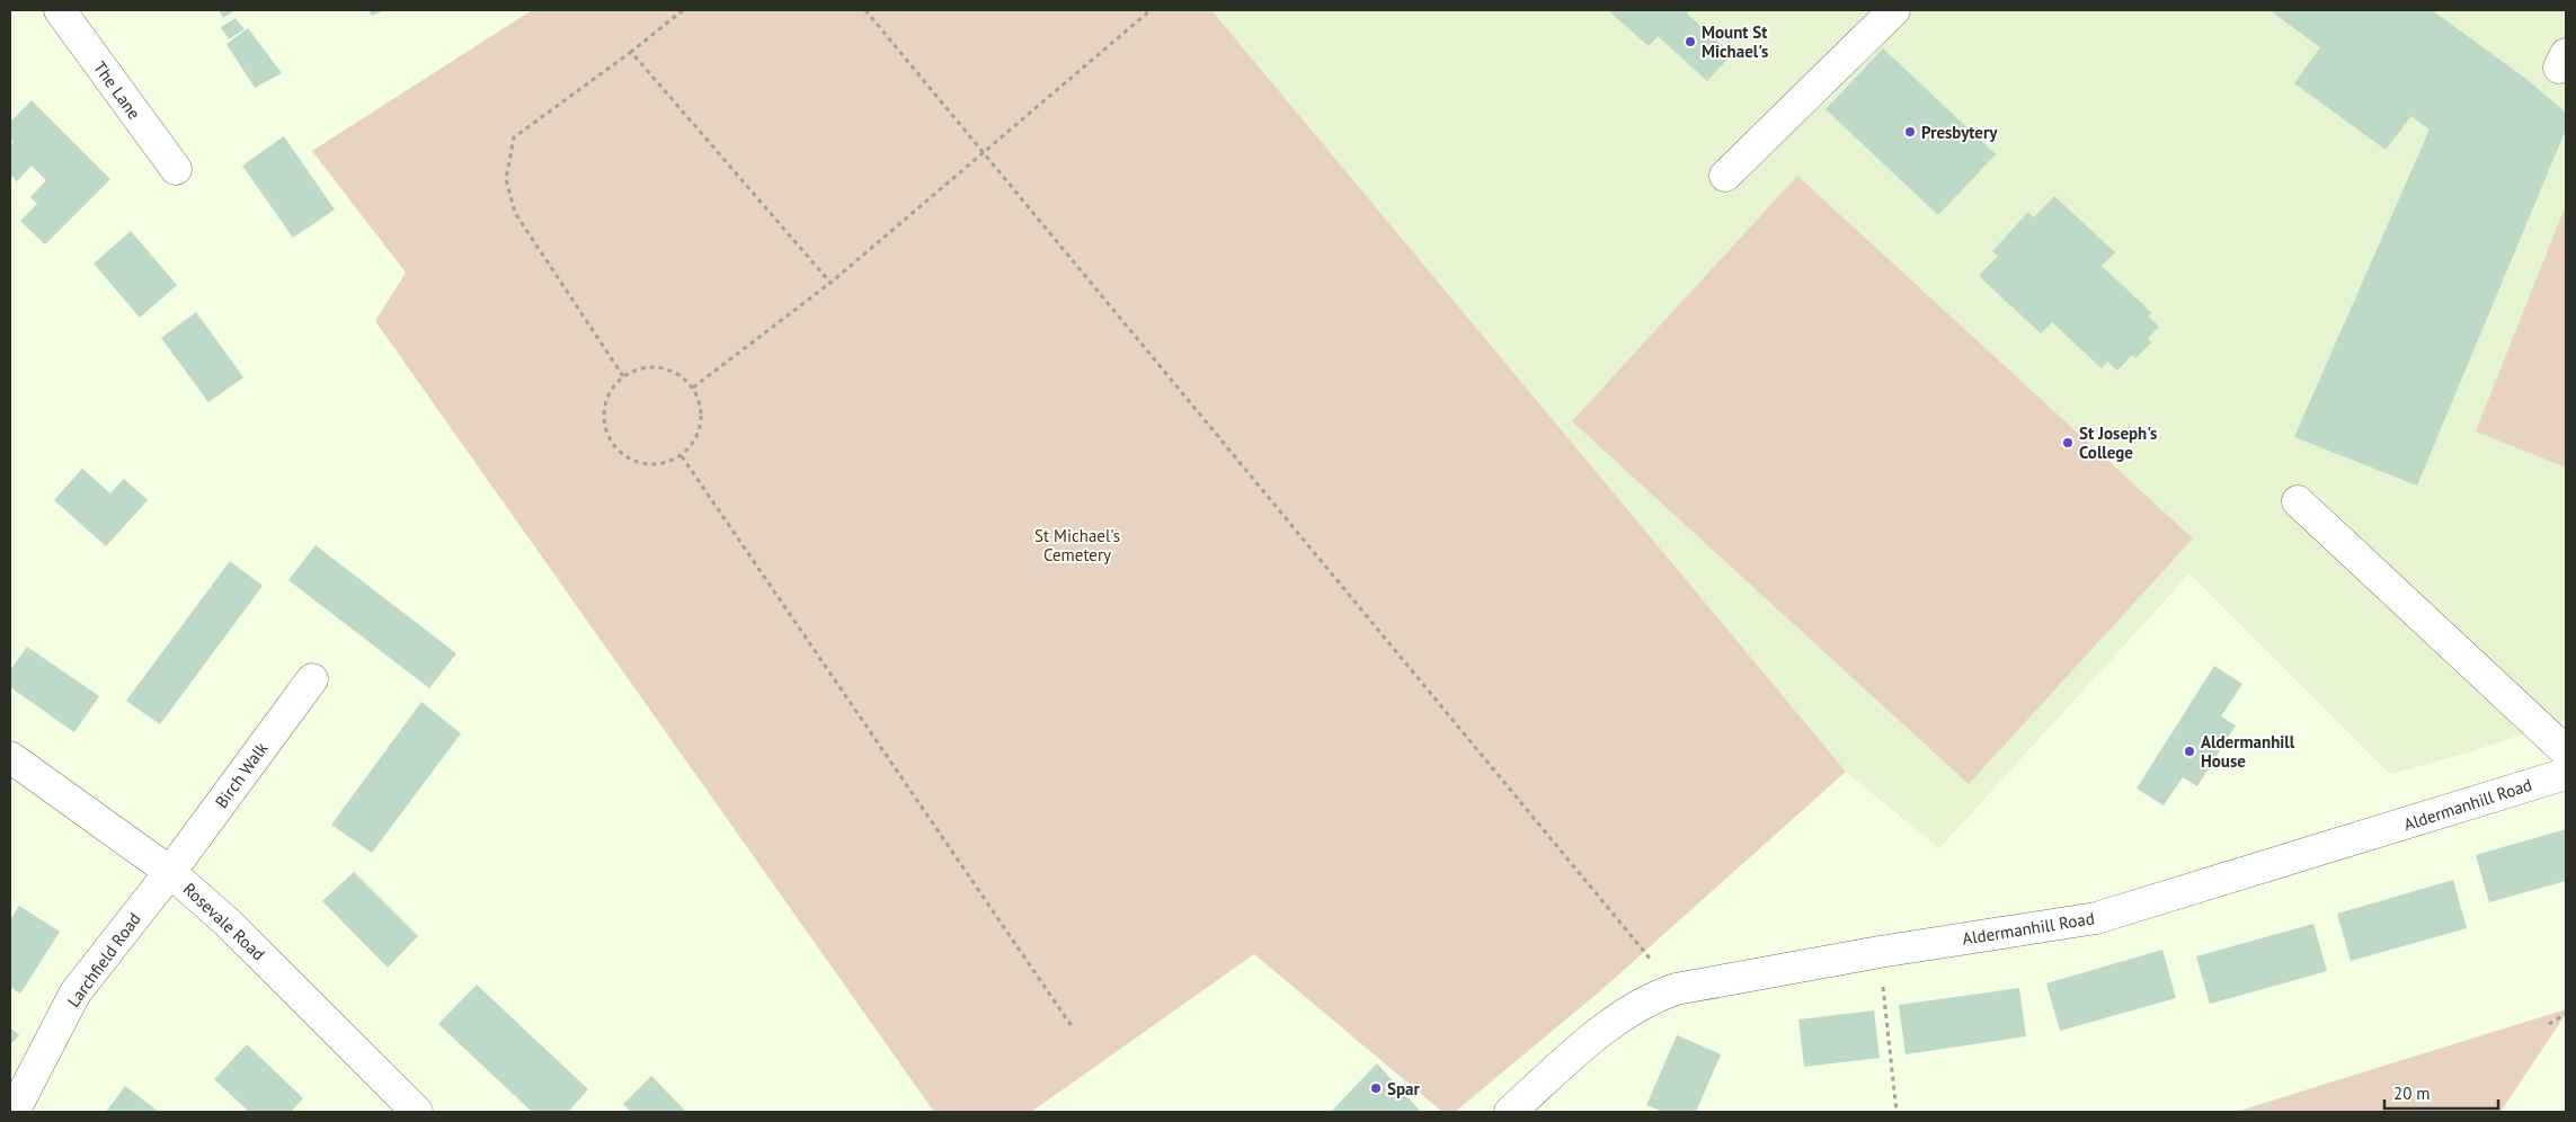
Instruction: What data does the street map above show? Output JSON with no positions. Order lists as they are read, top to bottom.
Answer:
{
  "streets": {
    "street": [
      "The Lane",
      "Birch Walk",
      "Aldermanhill Road",
      "Rosevale Road",
      "Larchfield Road"
    ]
  },
  "crossings": [
    ["Birch Walk", "Rosevale Road"],
    ["Birch Walk", "Larchfield Road"],
    ["Rosevale Road", "Larchfield Road"]
  ],
  "parks": ["St Michael's Cemetery"],
  "places": [
    "Mount St Michael's",
    "Presbytery",
    "St Joseph's College",
    "Aldermanhill House",
    "Spar"
  ],
  "scale_bar": "20 m"
}
